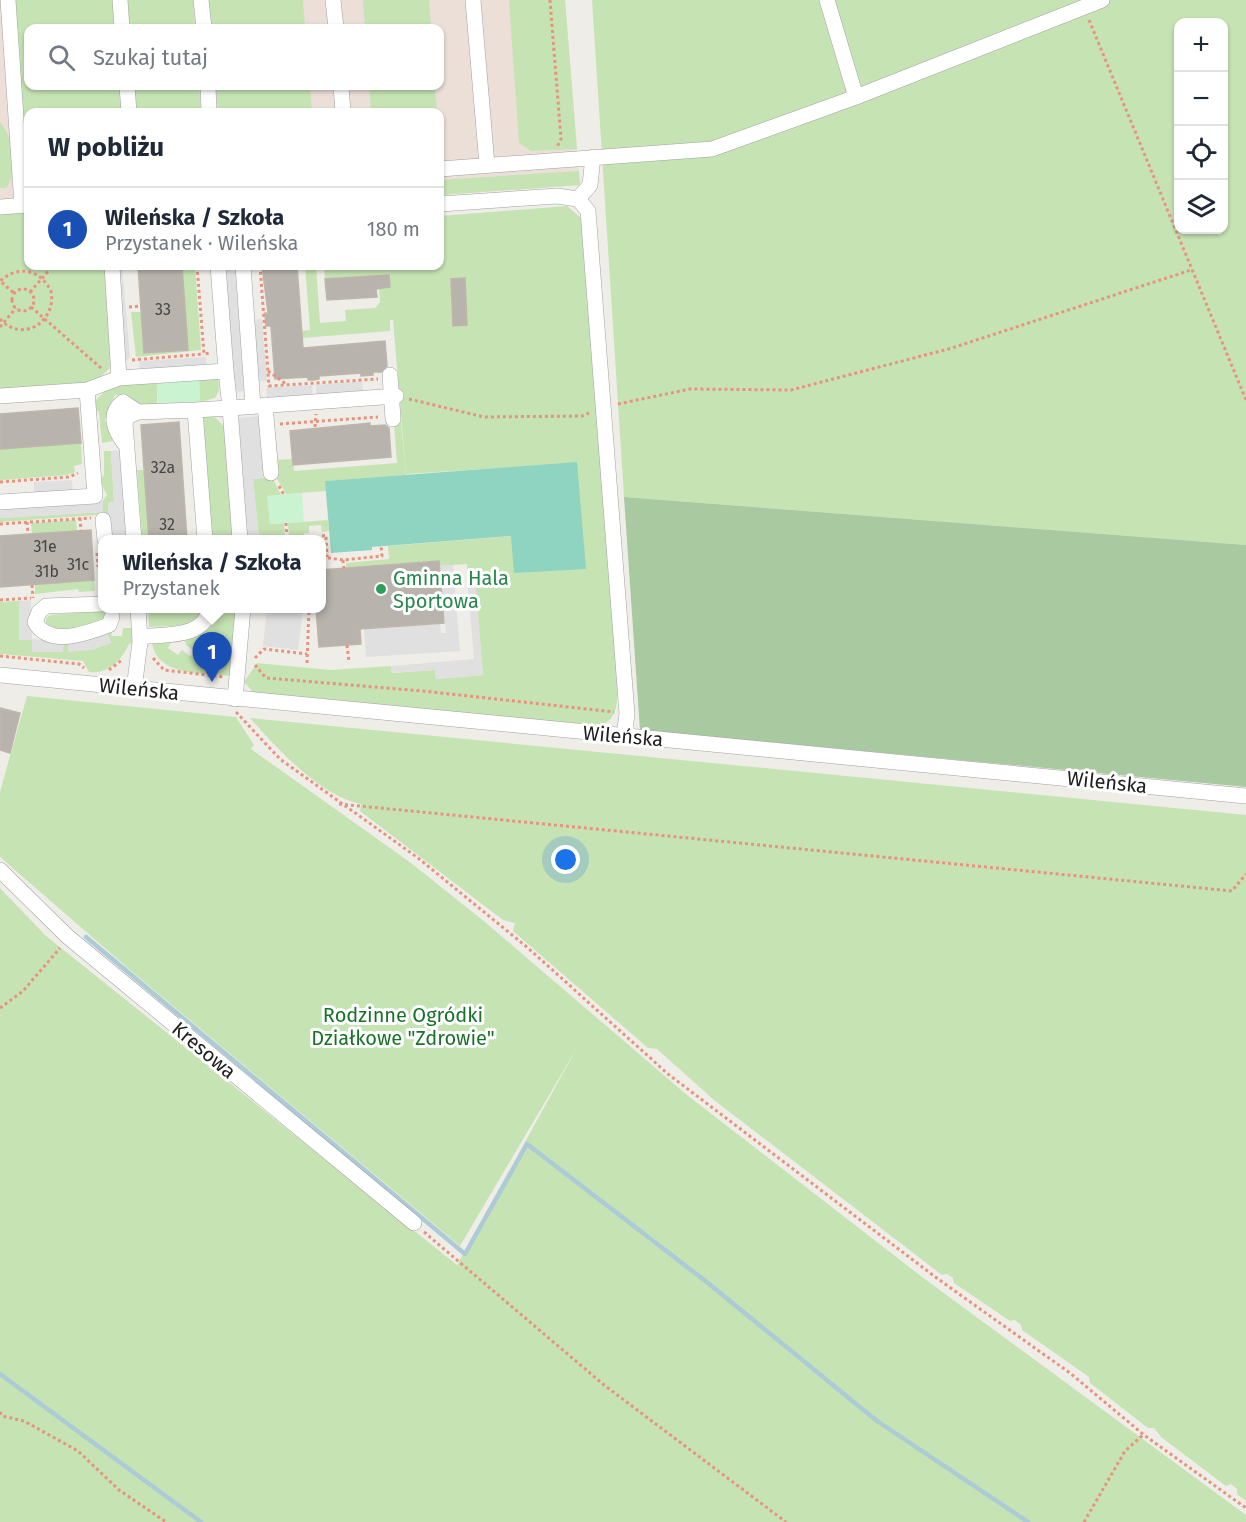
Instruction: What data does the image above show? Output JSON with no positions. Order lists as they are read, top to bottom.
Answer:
{
  "streets": {
    "street": ["Wileńska", "Kresowa"]
  },
  "parks": ["Rodzinne Ogródki Działkowe \"Zdrowie\""],
  "places": ["Gminna Hala Sportowa"],
  "house_numbers": [
    "33",
    "32a",
    "32",
    "31e",
    "31c",
    "31b"
  ],
  "page": {
    "map_buttons": ["+", "−"],
    "search": "Szukaj tutaj",
    "heading": "W pobliżu",
    "list": [
      {
        "mark": "1",
        "name": "Wileńska / Szkoła",
        "note": "Przystanek · Wileńska",
        "value": "180 m"
      }
    ],
    "popup": ["Wileńska / Szkoła", "Przystanek"],
    "pins": "1"
  }
}
